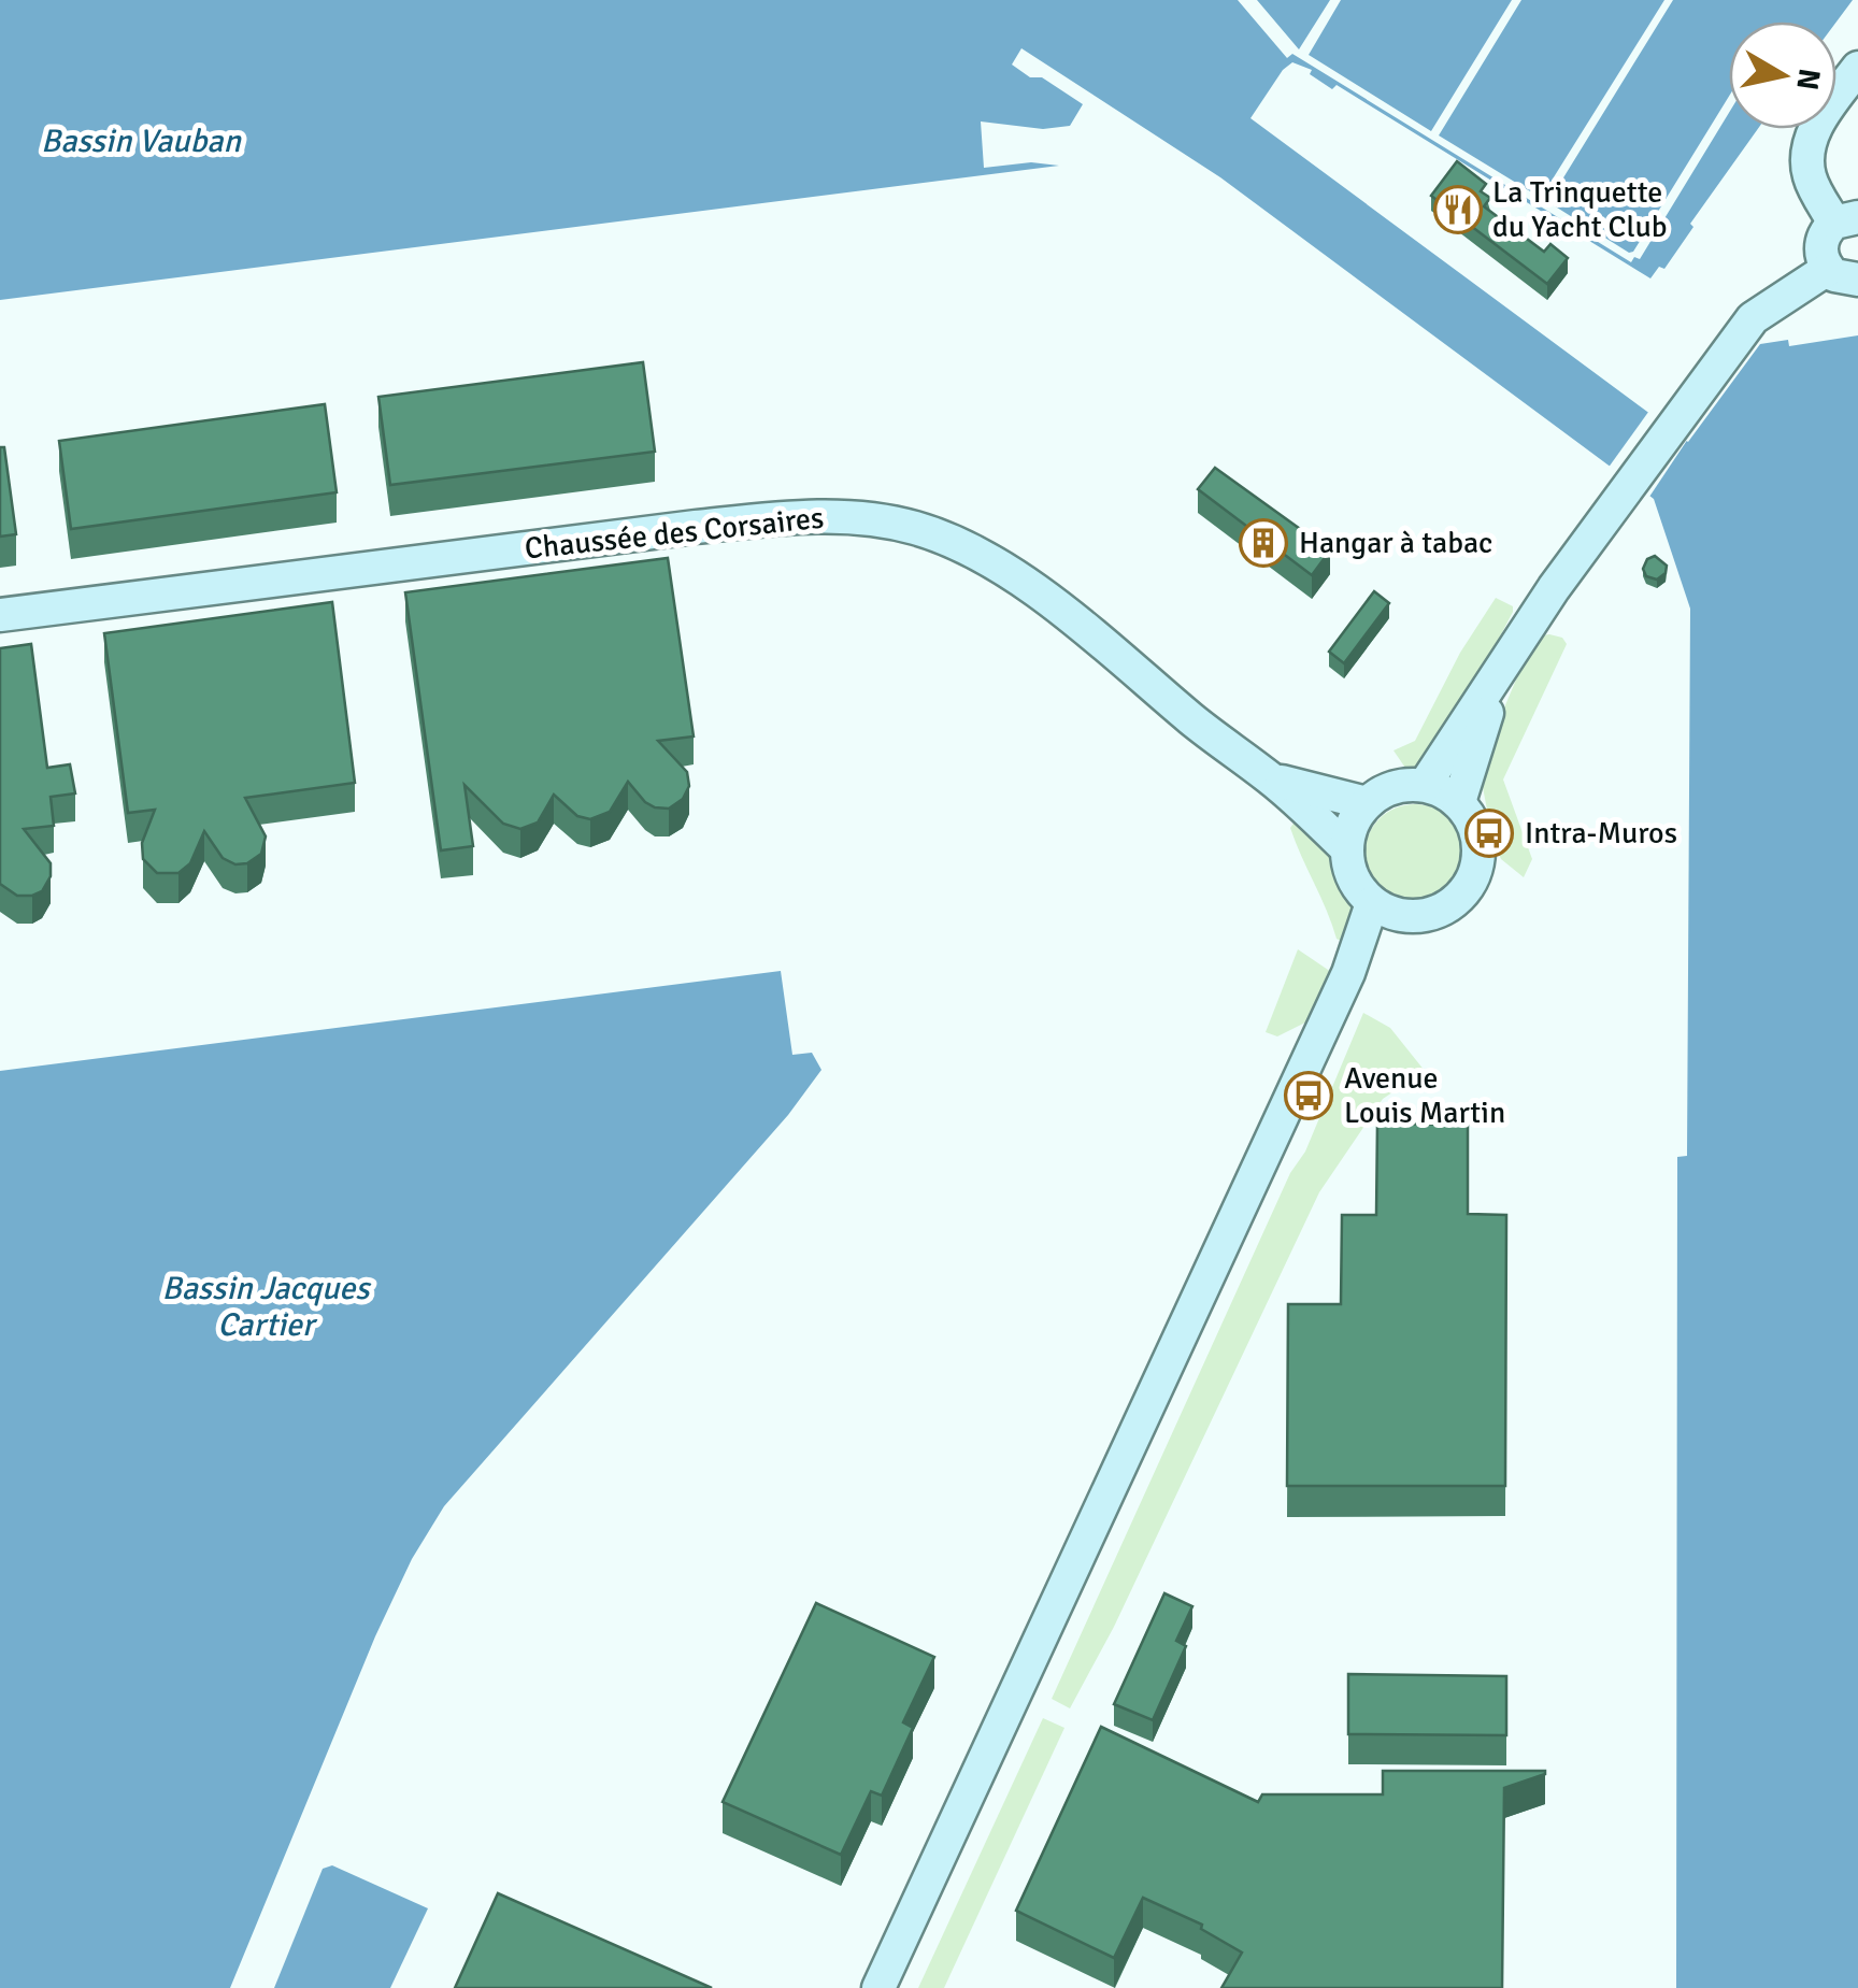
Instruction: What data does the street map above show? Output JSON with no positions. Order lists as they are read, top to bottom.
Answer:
{
  "streets": {
    "street": ["Chaussée des Corsaires"]
  },
  "water": ["Bassin Vauban", "Bassin Jacques Cartier"],
  "places": {
    "restaurant": ["La Trinquette du Yacht Club"],
    "building": ["Hangar à tabac"],
    "bus stop": ["Intra-Muros", "Avenue Louis Martin"]
  },
  "north": "right"
}
